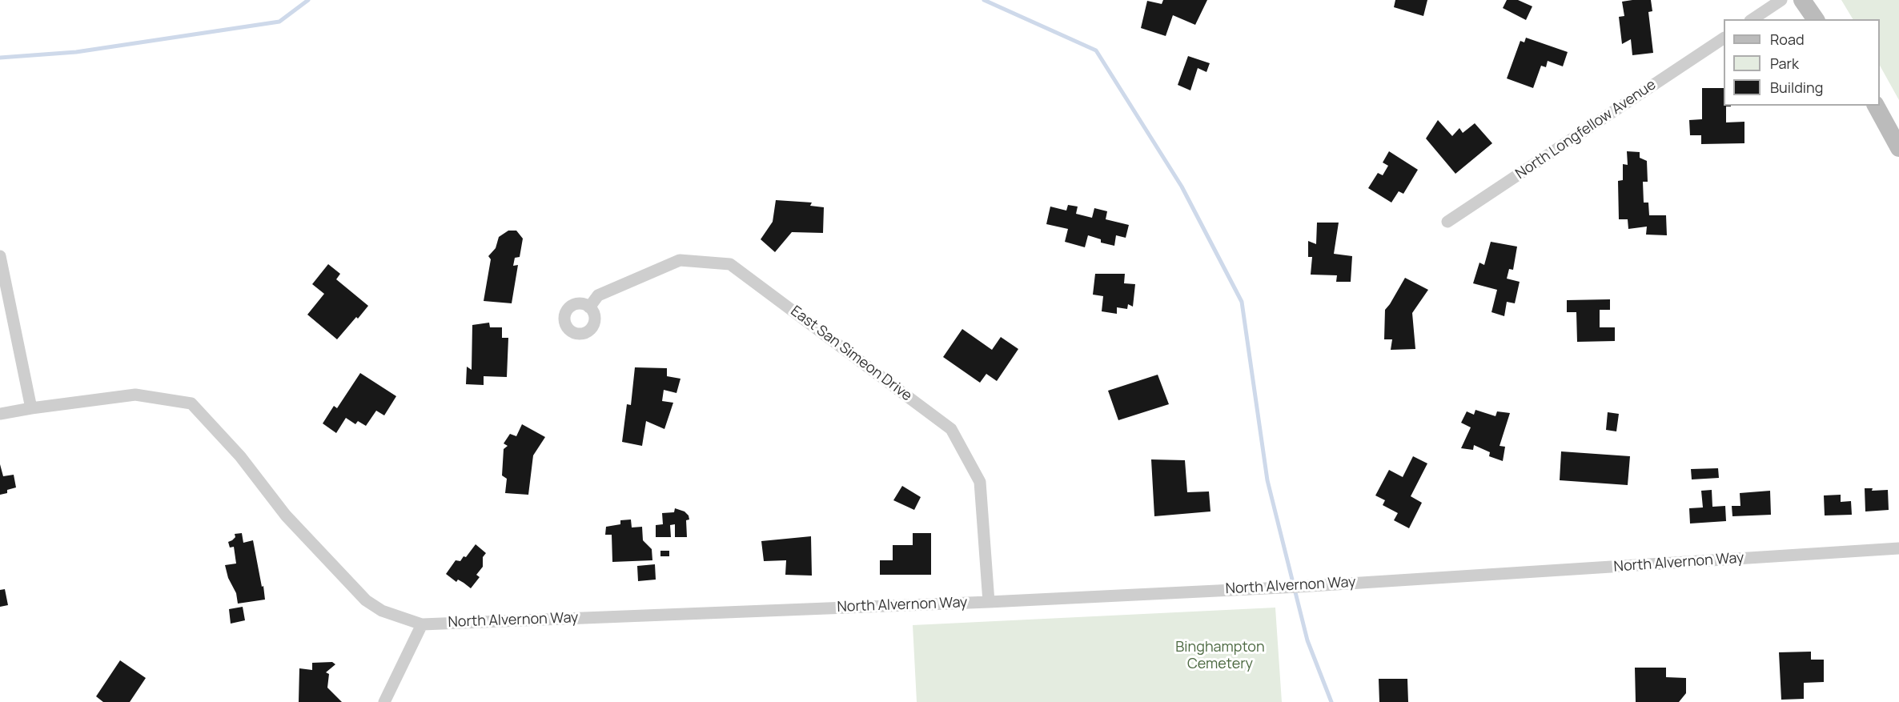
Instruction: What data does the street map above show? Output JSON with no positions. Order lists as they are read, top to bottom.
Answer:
{
  "streets": {
    "street": ["North Longfellow Avenue", "East San Simeon Drive", "North Alvernon Way"]
  },
  "crossings": [
    ["East San Simeon Drive", "North Alvernon Way"]
  ],
  "parks": ["Binghampton Cemetery"],
  "legend": ["Road", "Park", "Building"]
}
